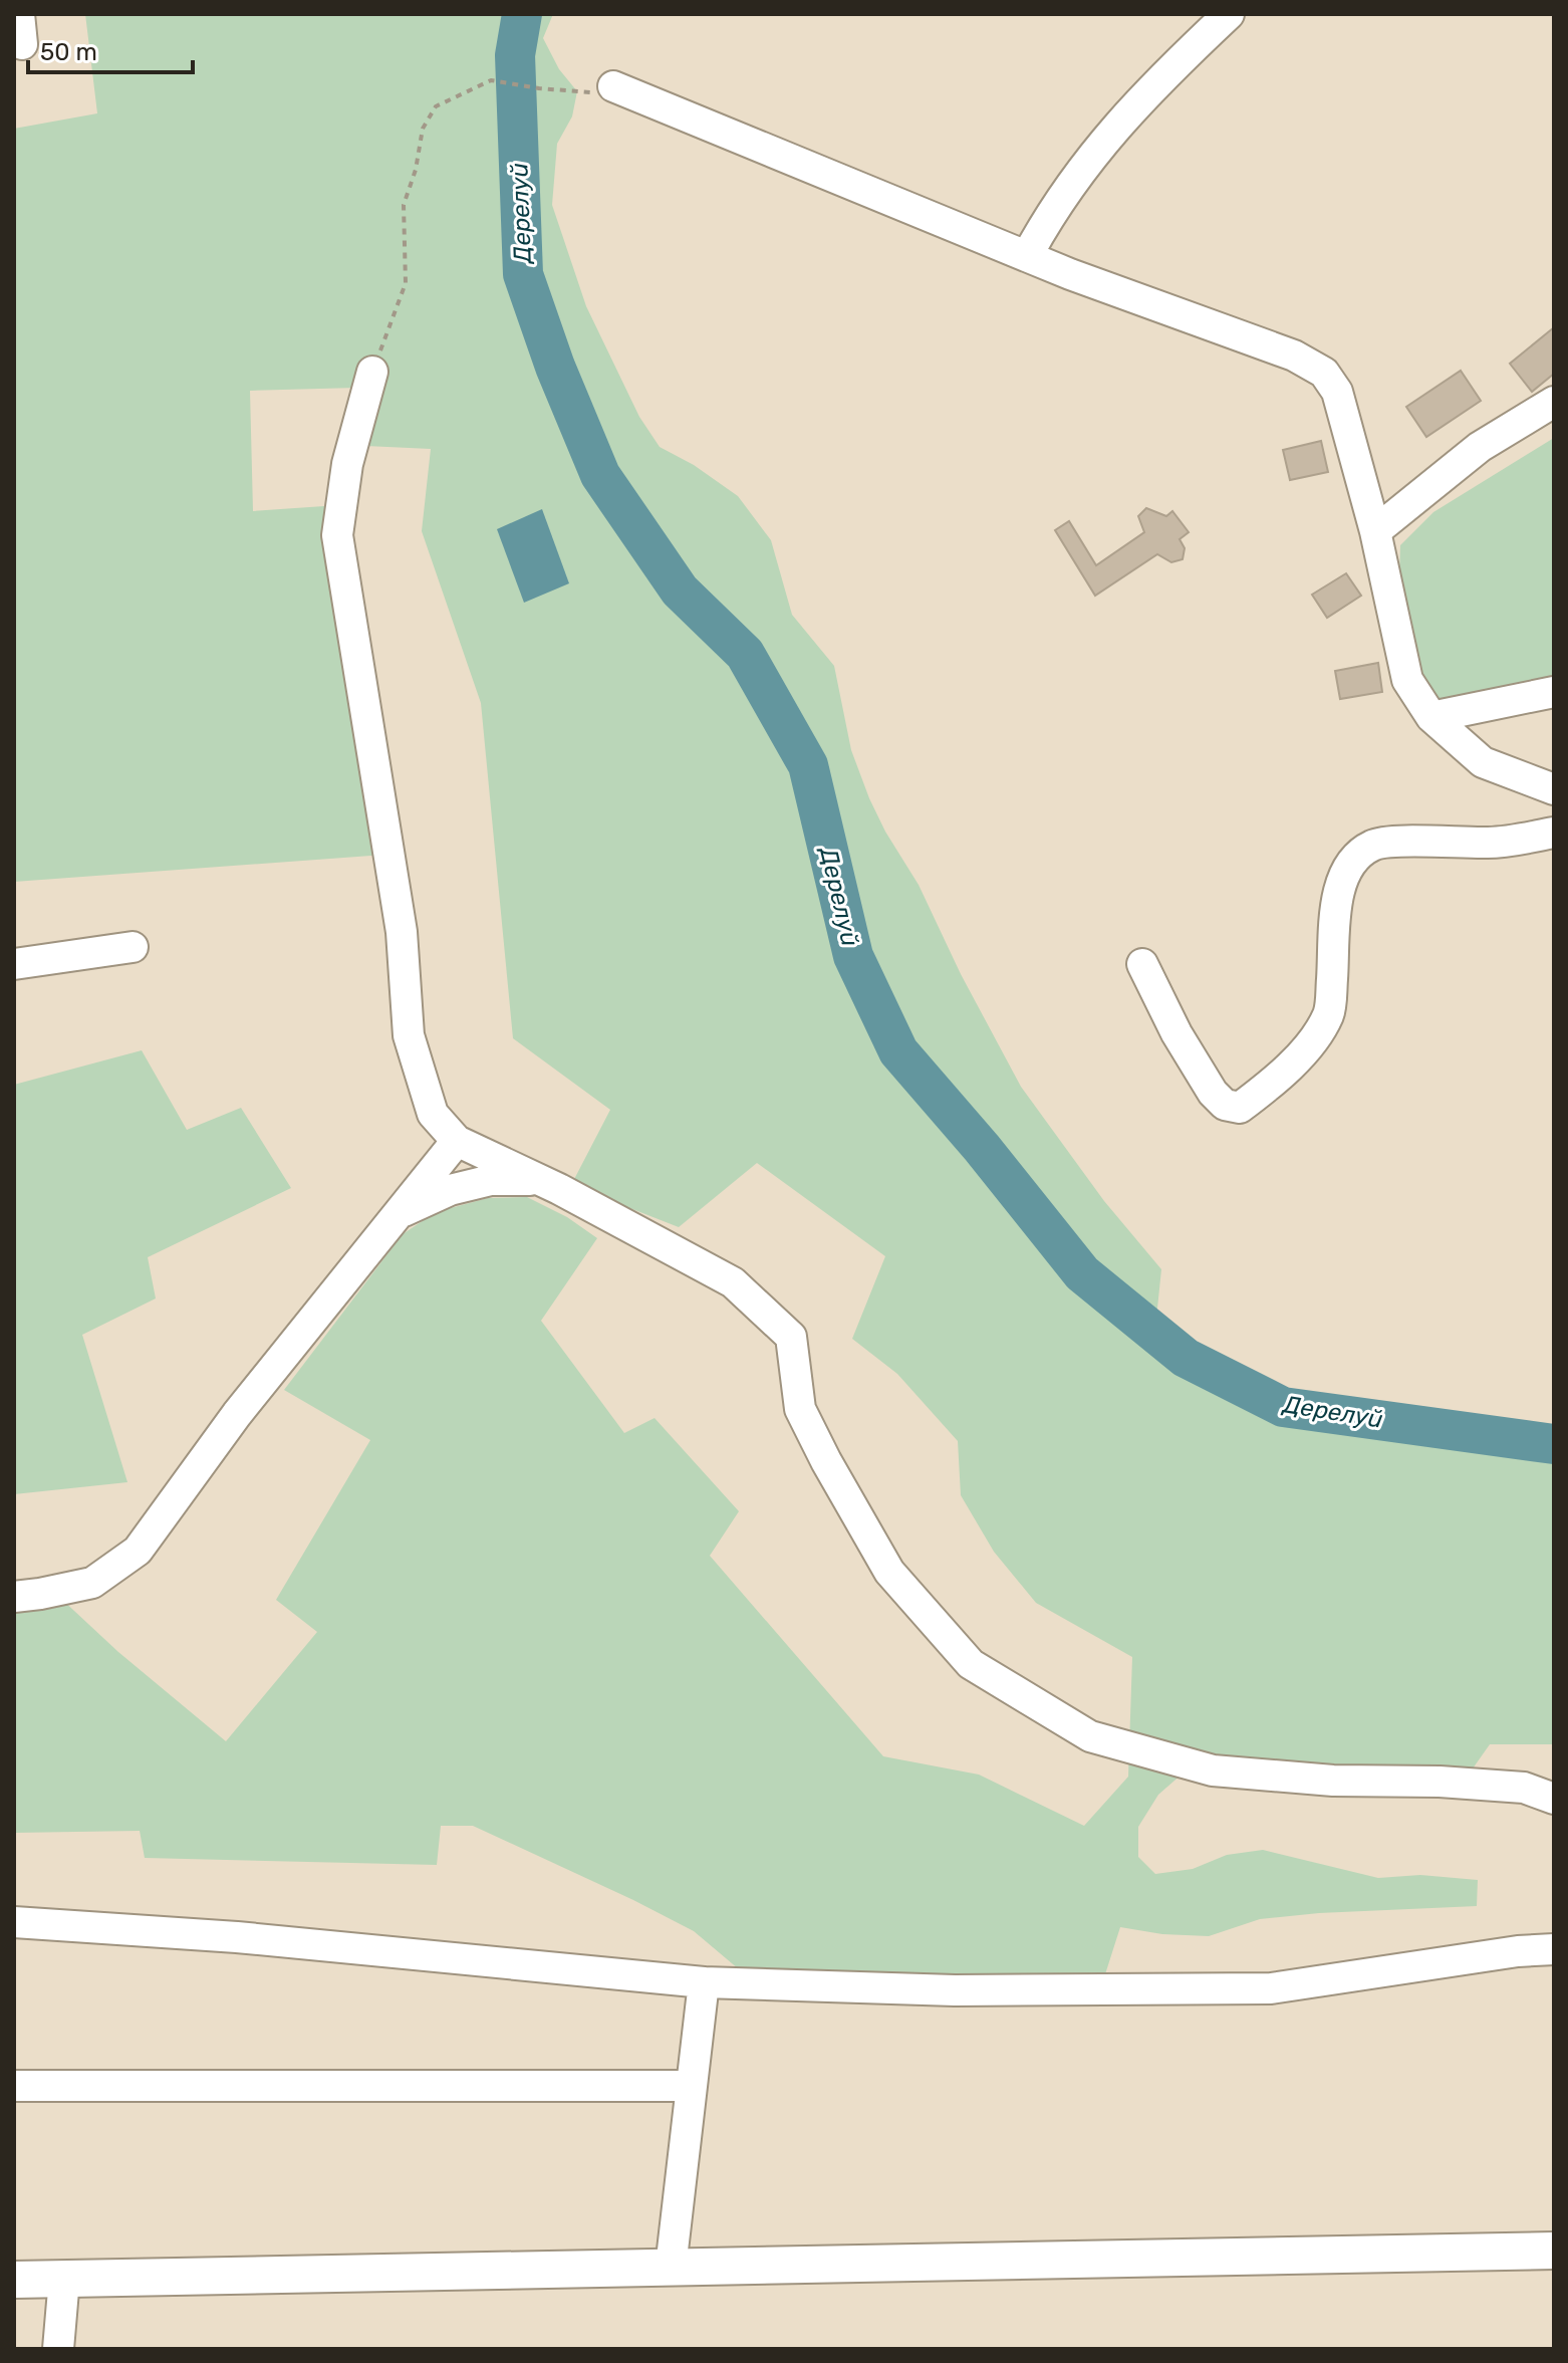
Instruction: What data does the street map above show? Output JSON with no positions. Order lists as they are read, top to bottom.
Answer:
{
  "water": ["Дерелуй"],
  "scale_bar": "50 m"
}
